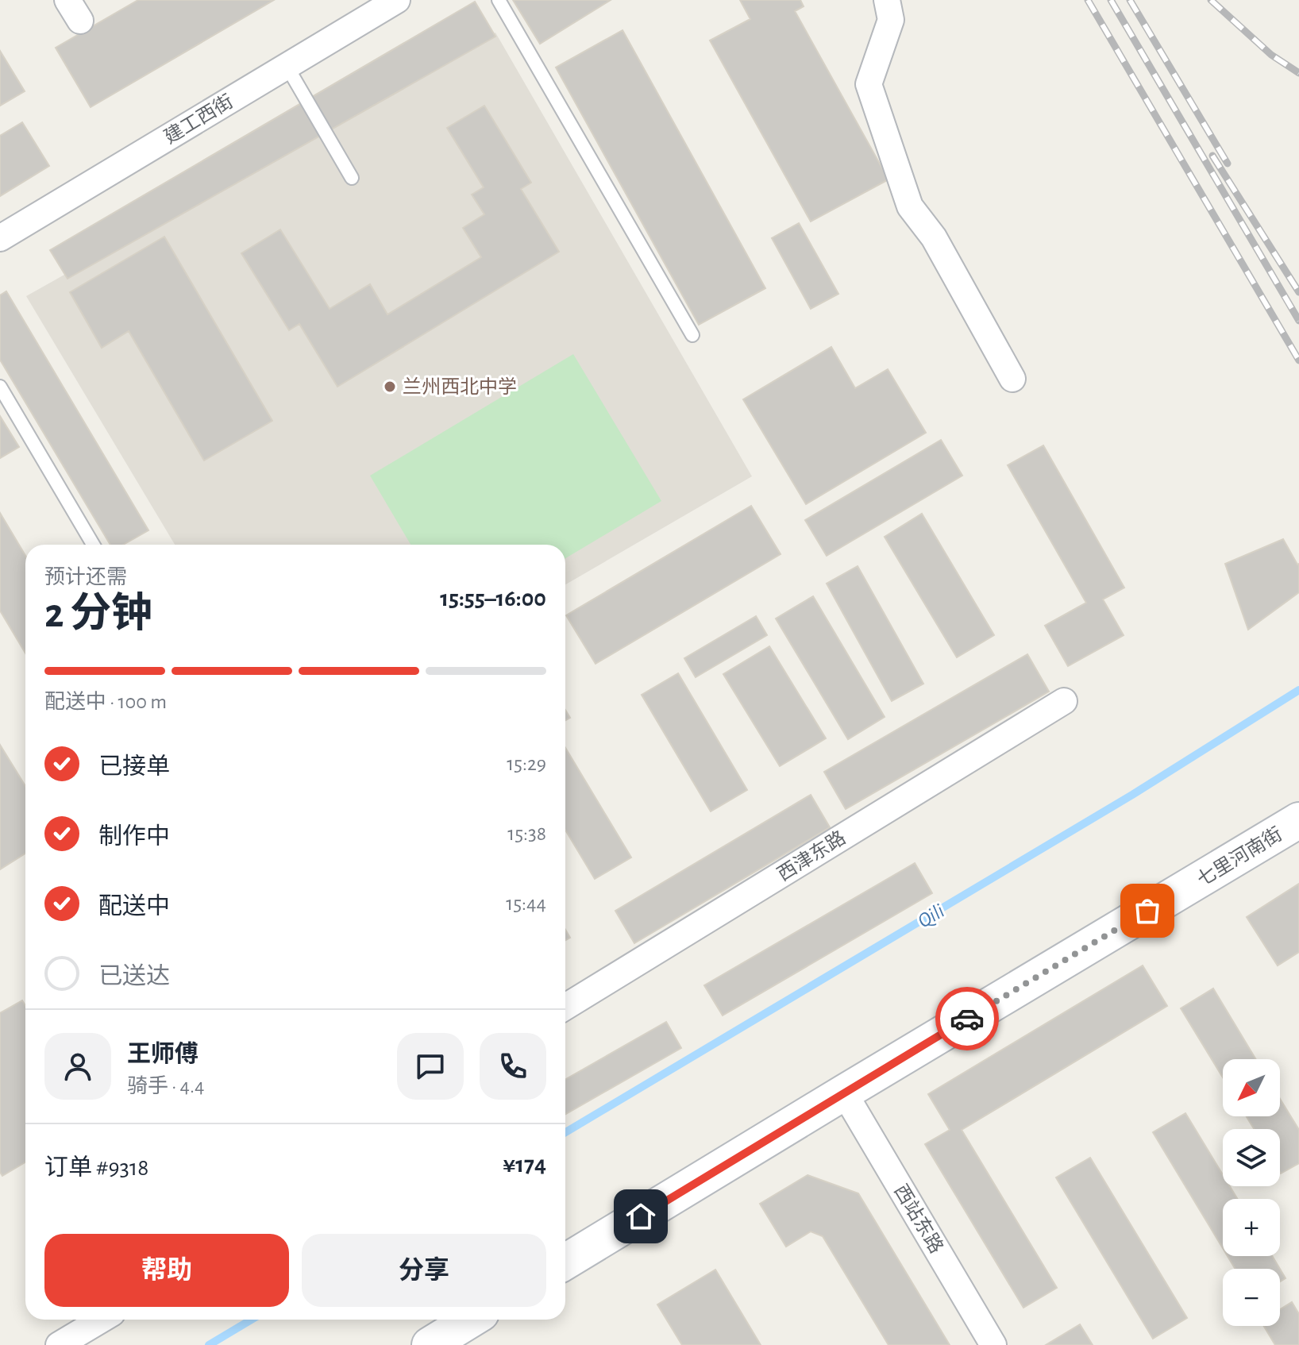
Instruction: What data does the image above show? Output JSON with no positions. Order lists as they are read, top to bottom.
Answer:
{
  "streets": {
    "street": [
      "建工西街",
      "西津东路",
      "七里河南街",
      "西站东路"
    ]
  },
  "crossings": [
    ["七里河南街", "西站东路"]
  ],
  "water": ["Qili"],
  "places": ["兰州西北中学"],
  "north": "bottom left",
  "page": {
    "heading": ["2 分钟", "预计还需", "15:55–16:00"],
    "panel": [
      "王师傅",
      "骑手 · 4.4",
      "订单 #9318",
      "¥174"
    ],
    "bar": "配送中 · 100 m",
    "list": [
      ["已接单", "15:29"],
      ["制作中", "15:38"],
      ["配送中", "15:44"],
      "已送达"
    ],
    "map_buttons": ["+", "−"],
    "buttons": ["帮助", "分享"]
  }
}
